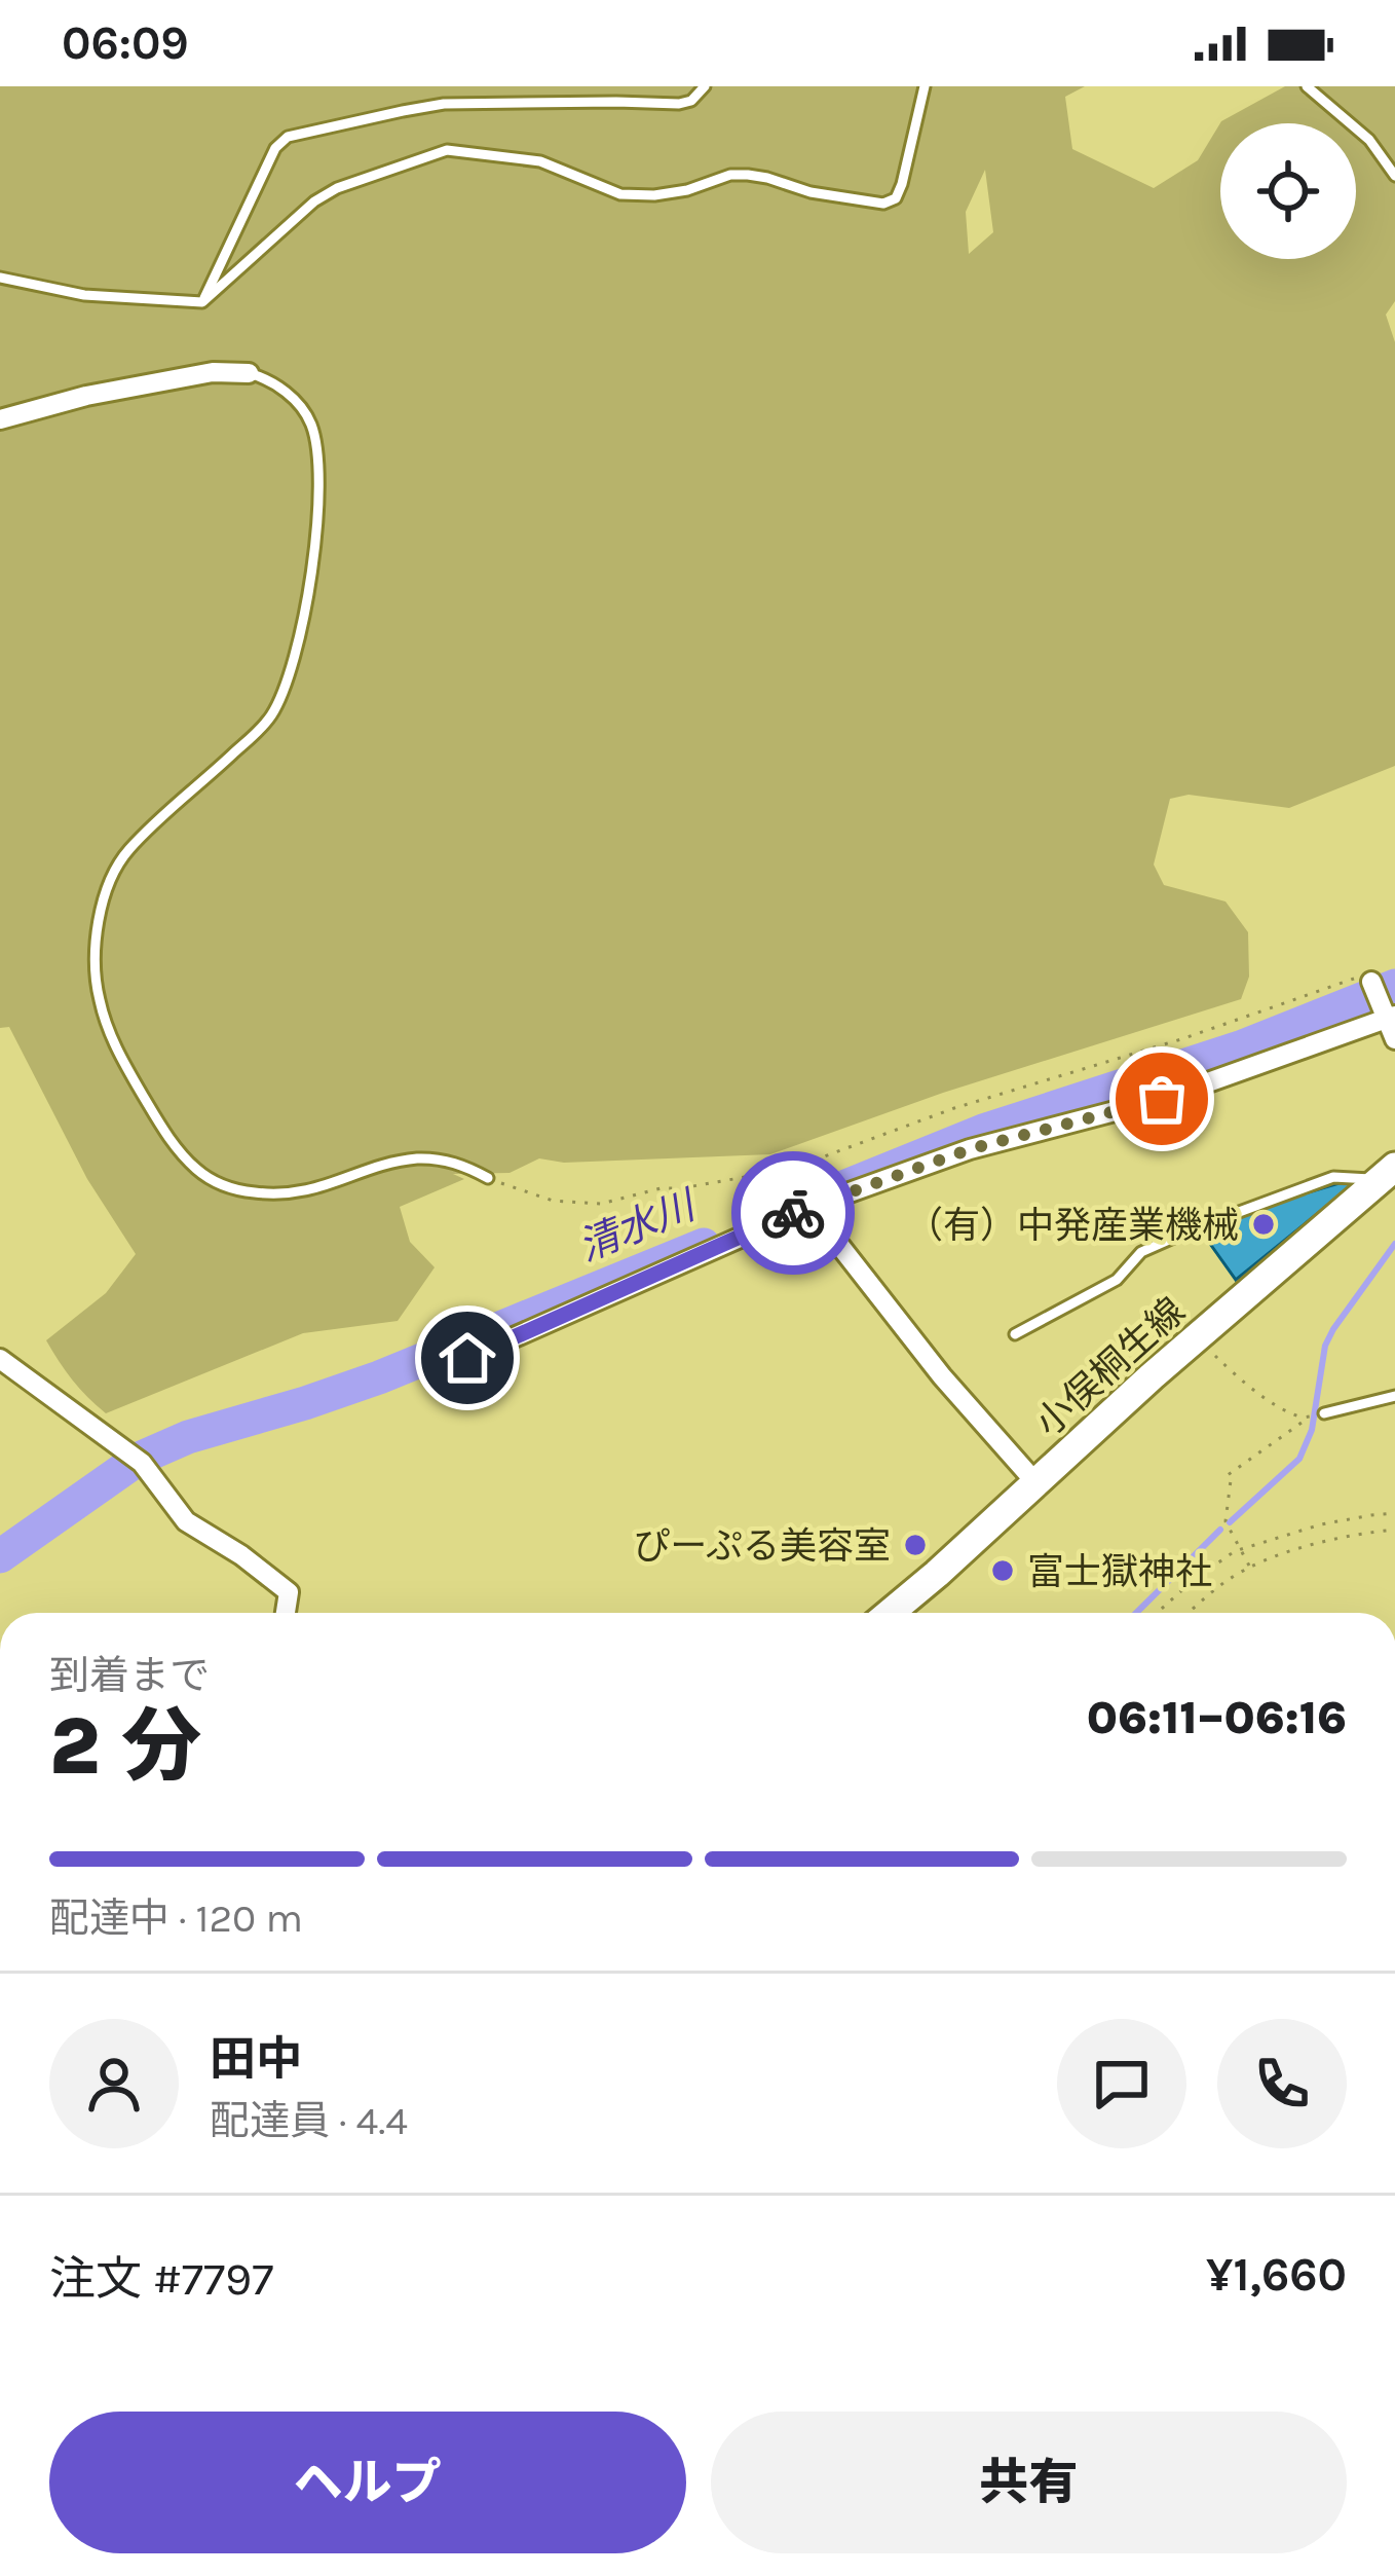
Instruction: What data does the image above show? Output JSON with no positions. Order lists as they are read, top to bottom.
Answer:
{
  "streets": {
    "main road": ["小俣桐生線"]
  },
  "water": ["清水川"],
  "places": ["（有）中発産業機械", "ぴーぷる美容室", "富士獄神社"],
  "page": {
    "status": "06:09",
    "heading": ["2 分", "到着まで", "06:11–06:16"],
    "panel": [
      "田中",
      "配達員 · 4.4",
      "注文 #7797",
      "¥1,660"
    ],
    "bar": "配達中 · 120 m",
    "buttons": ["ヘルプ", "共有"]
  }
}
